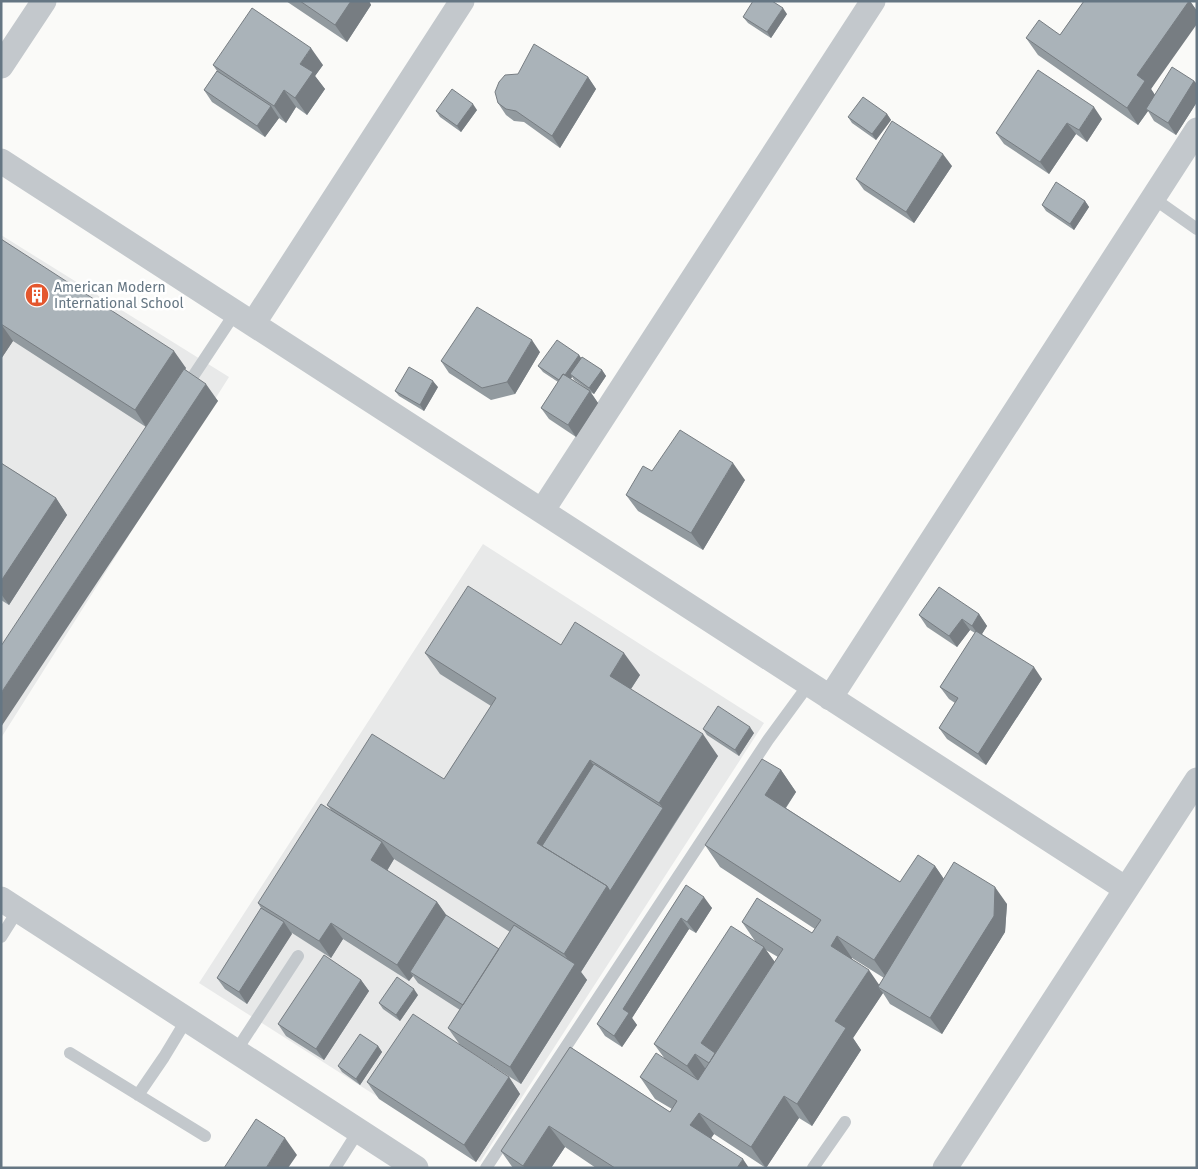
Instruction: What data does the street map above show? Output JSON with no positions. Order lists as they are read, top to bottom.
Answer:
{
  "places": {
    "building": ["American Modern International School"]
  }
}
